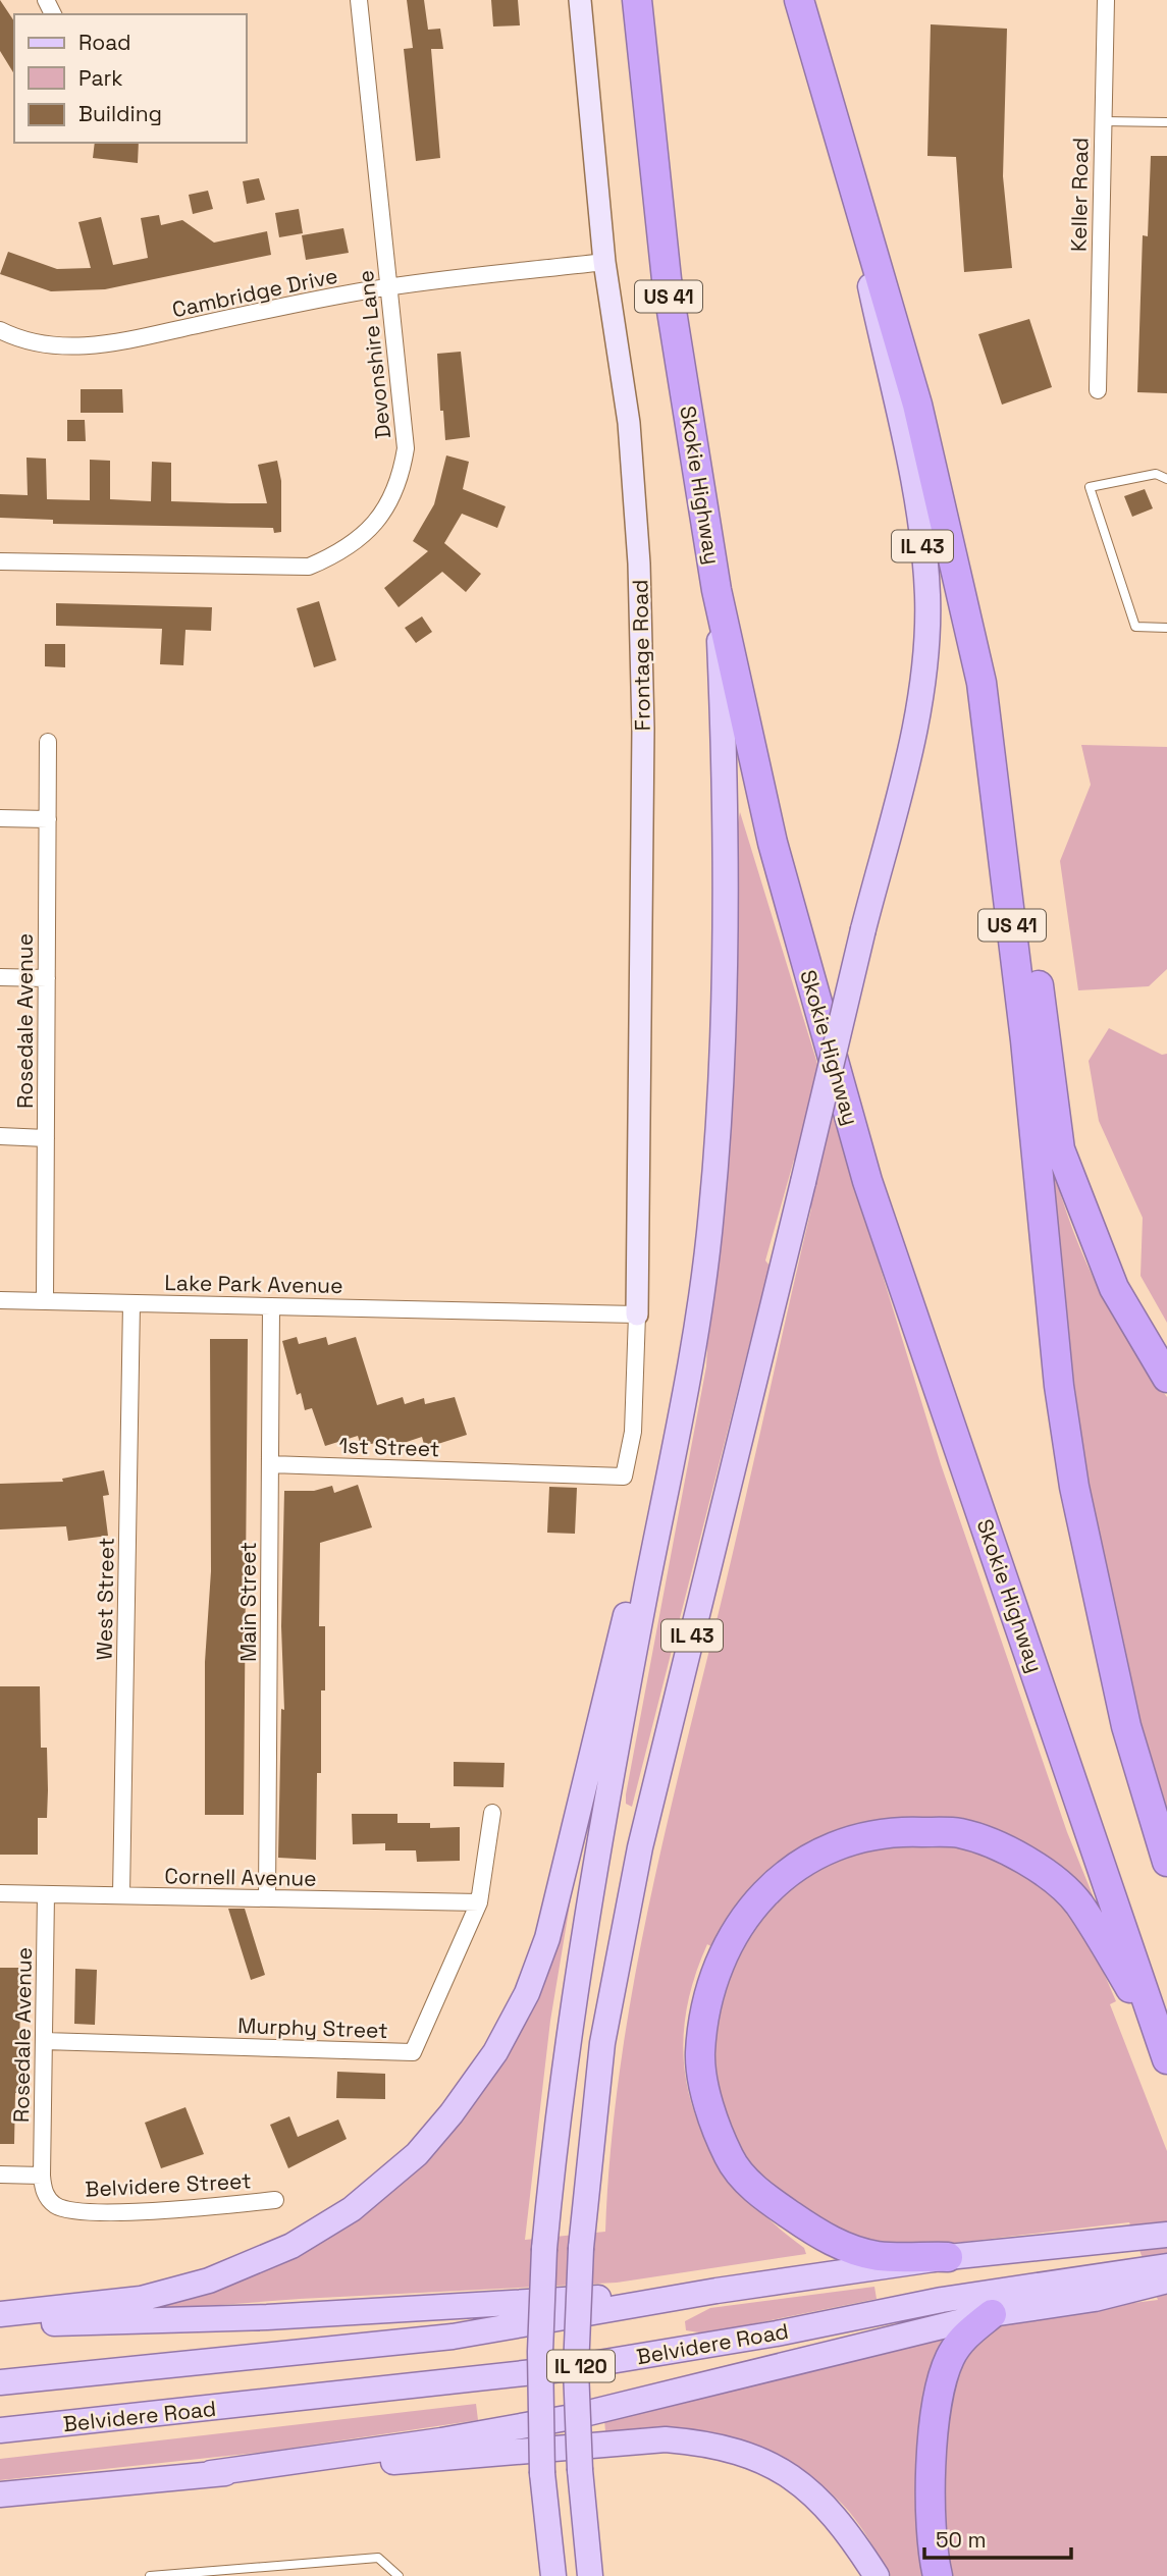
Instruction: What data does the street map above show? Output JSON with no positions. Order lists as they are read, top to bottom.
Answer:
{
  "streets": {
    "highway": ["US 41", "Skokie Highway"],
    "main road": ["IL 43", "Belvidere Road", "IL 120"],
    "street": [
      "Keller Road",
      "Cambridge Drive",
      "Devonshire Lane",
      "Frontage Road",
      "Rosedale Avenue",
      "Lake Park Avenue",
      "1st Street",
      "West Street",
      "Main Street",
      "Cornell Avenue",
      "Murphy Street",
      "Belvidere Street"
    ]
  },
  "crossings": [
    ["Cambridge Drive", "Devonshire Lane"],
    ["Cambridge Drive", "Frontage Road"],
    ["US 41", "IL 43"],
    ["Skokie Highway", "IL 43"],
    ["Frontage Road", "Lake Park Avenue"],
    ["Frontage Road", "1st Street"],
    ["Rosedale Avenue", "Lake Park Avenue"],
    ["Rosedale Avenue", "Cornell Avenue"],
    ["Rosedale Avenue", "Murphy Street"],
    ["Rosedale Avenue", "Belvidere Street"],
    ["Lake Park Avenue", "1st Street"],
    ["Lake Park Avenue", "West Street"],
    ["Lake Park Avenue", "Main Street"],
    ["1st Street", "Main Street"],
    ["West Street", "Cornell Avenue"],
    ["Main Street", "Cornell Avenue"],
    ["Cornell Avenue", "Murphy Street"]
  ],
  "legend": ["Road", "Park", "Building"],
  "scale_bar": "50 m"
}
